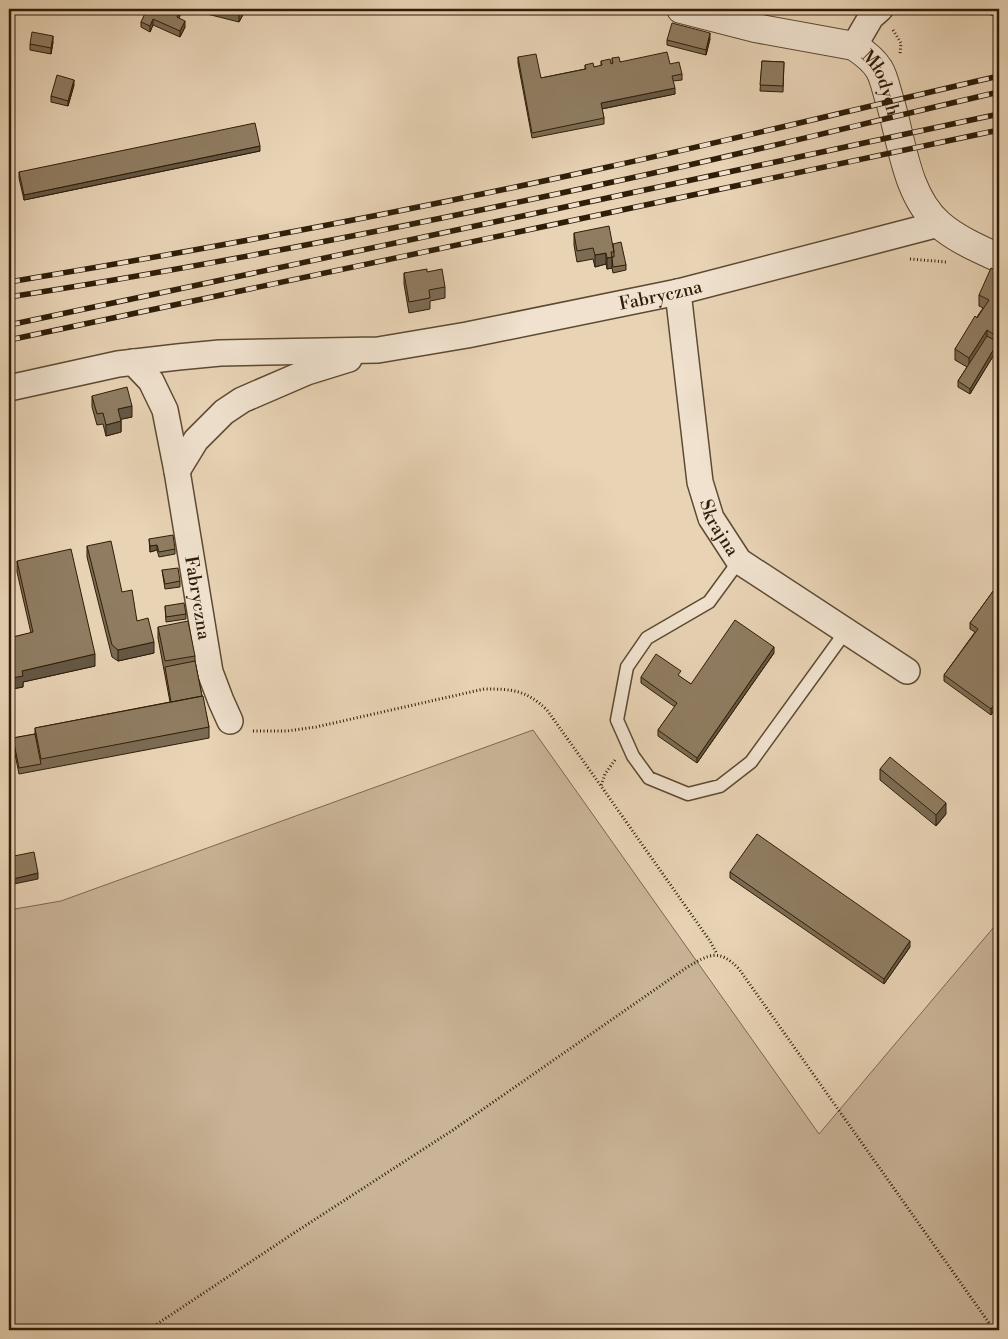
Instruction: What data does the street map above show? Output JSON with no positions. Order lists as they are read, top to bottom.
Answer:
{
  "streets": {
    "street": ["Młodych", "Fabryczna", "Skrajna"]
  },
  "crossings": [
    ["Młodych", "Fabryczna"],
    ["Fabryczna", "Skrajna"]
  ]
}
